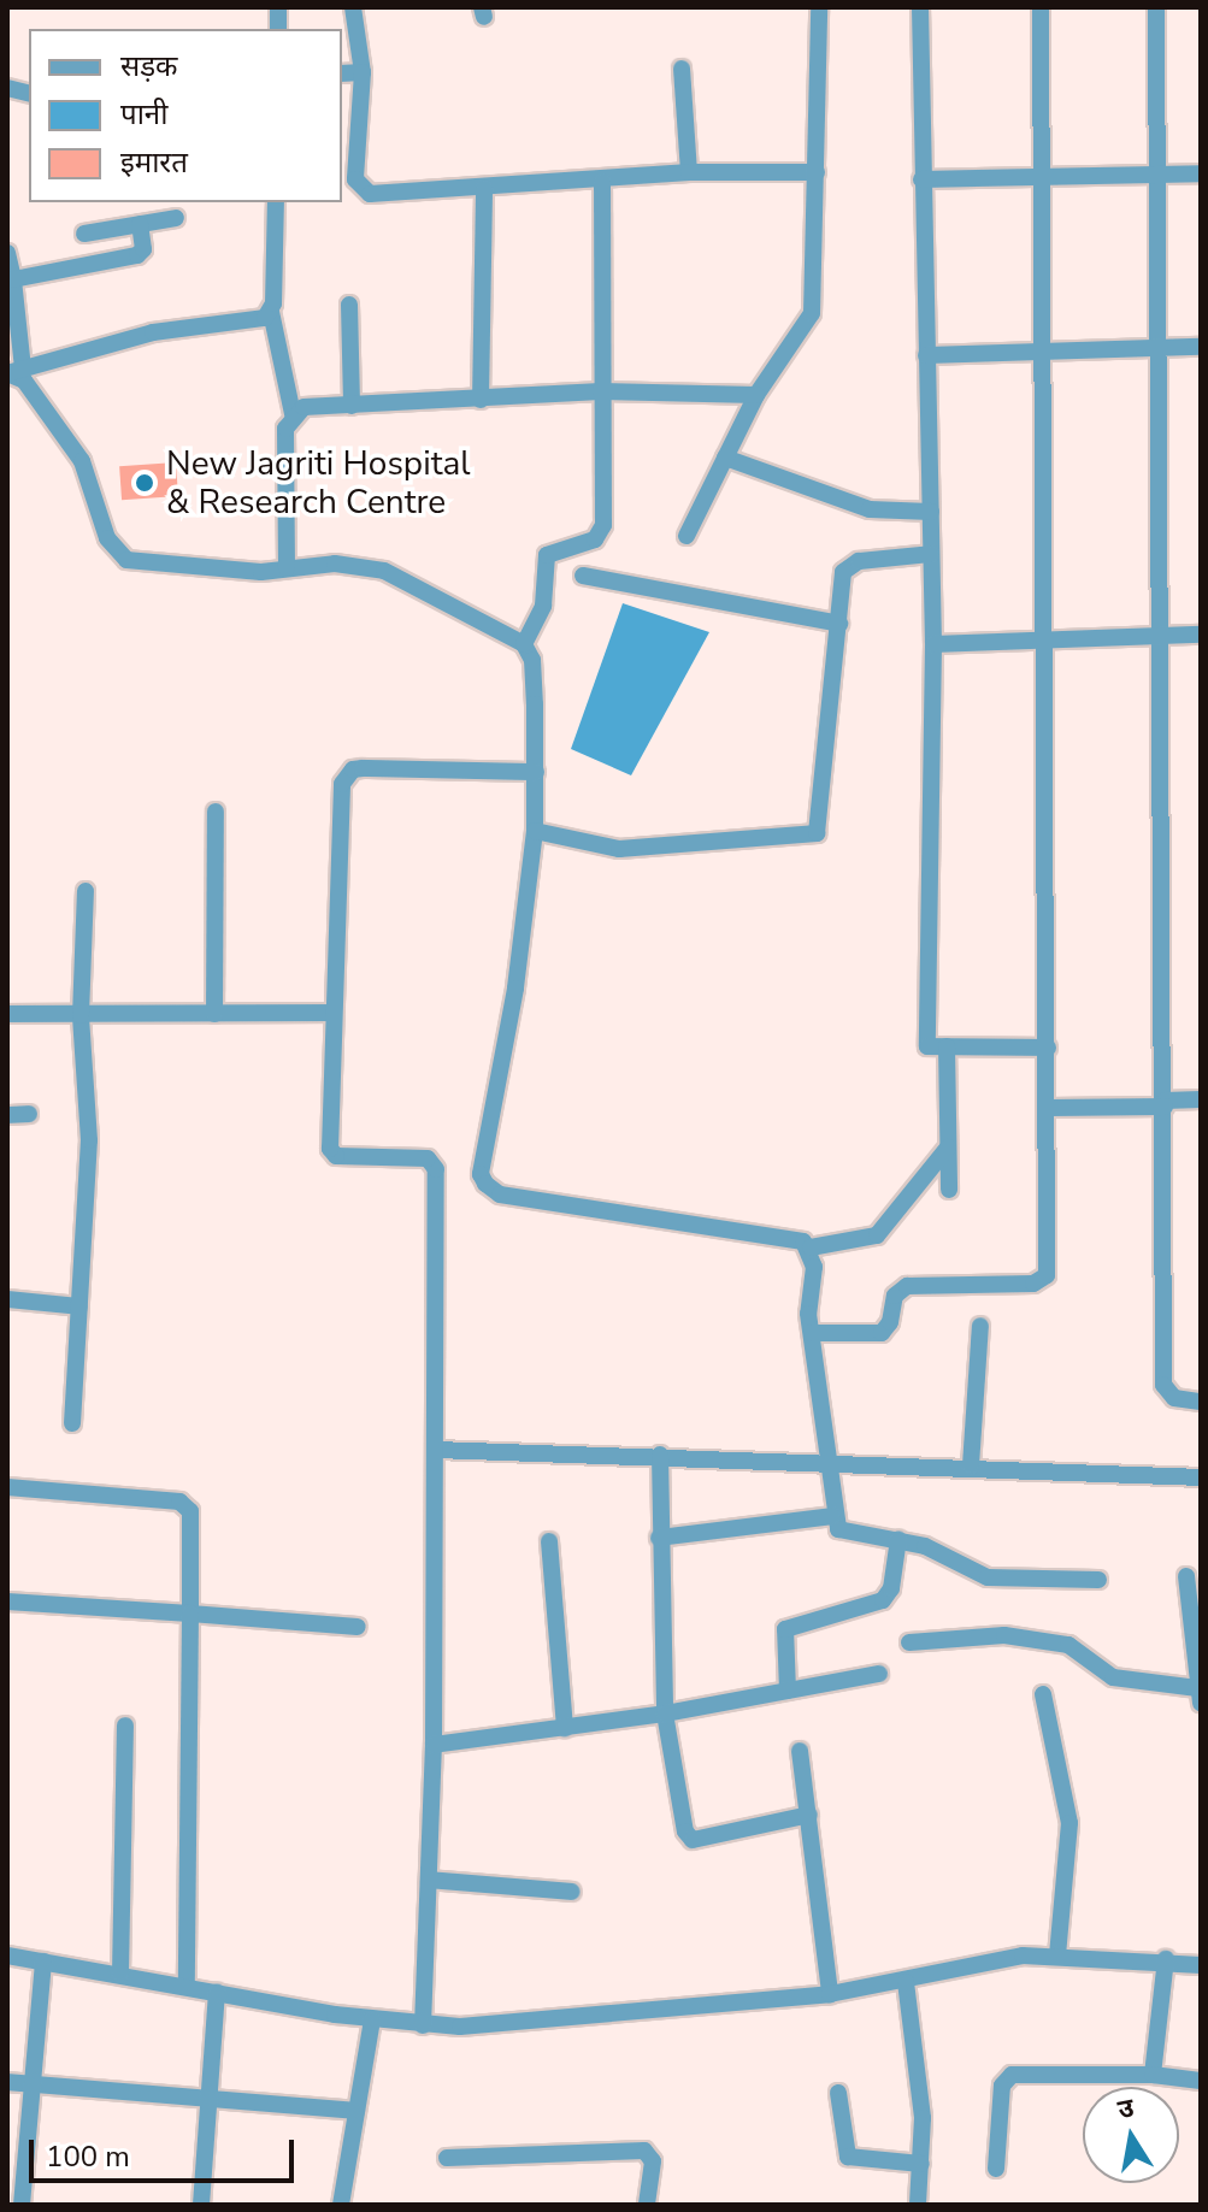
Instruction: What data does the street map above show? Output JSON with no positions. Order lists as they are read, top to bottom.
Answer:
{
  "places": ["New Jagriti Hospital & Research Centre"],
  "legend": ["सड़क", "पानी", "इमारत"],
  "scale_bar": "100 m",
  "north": "top"
}
